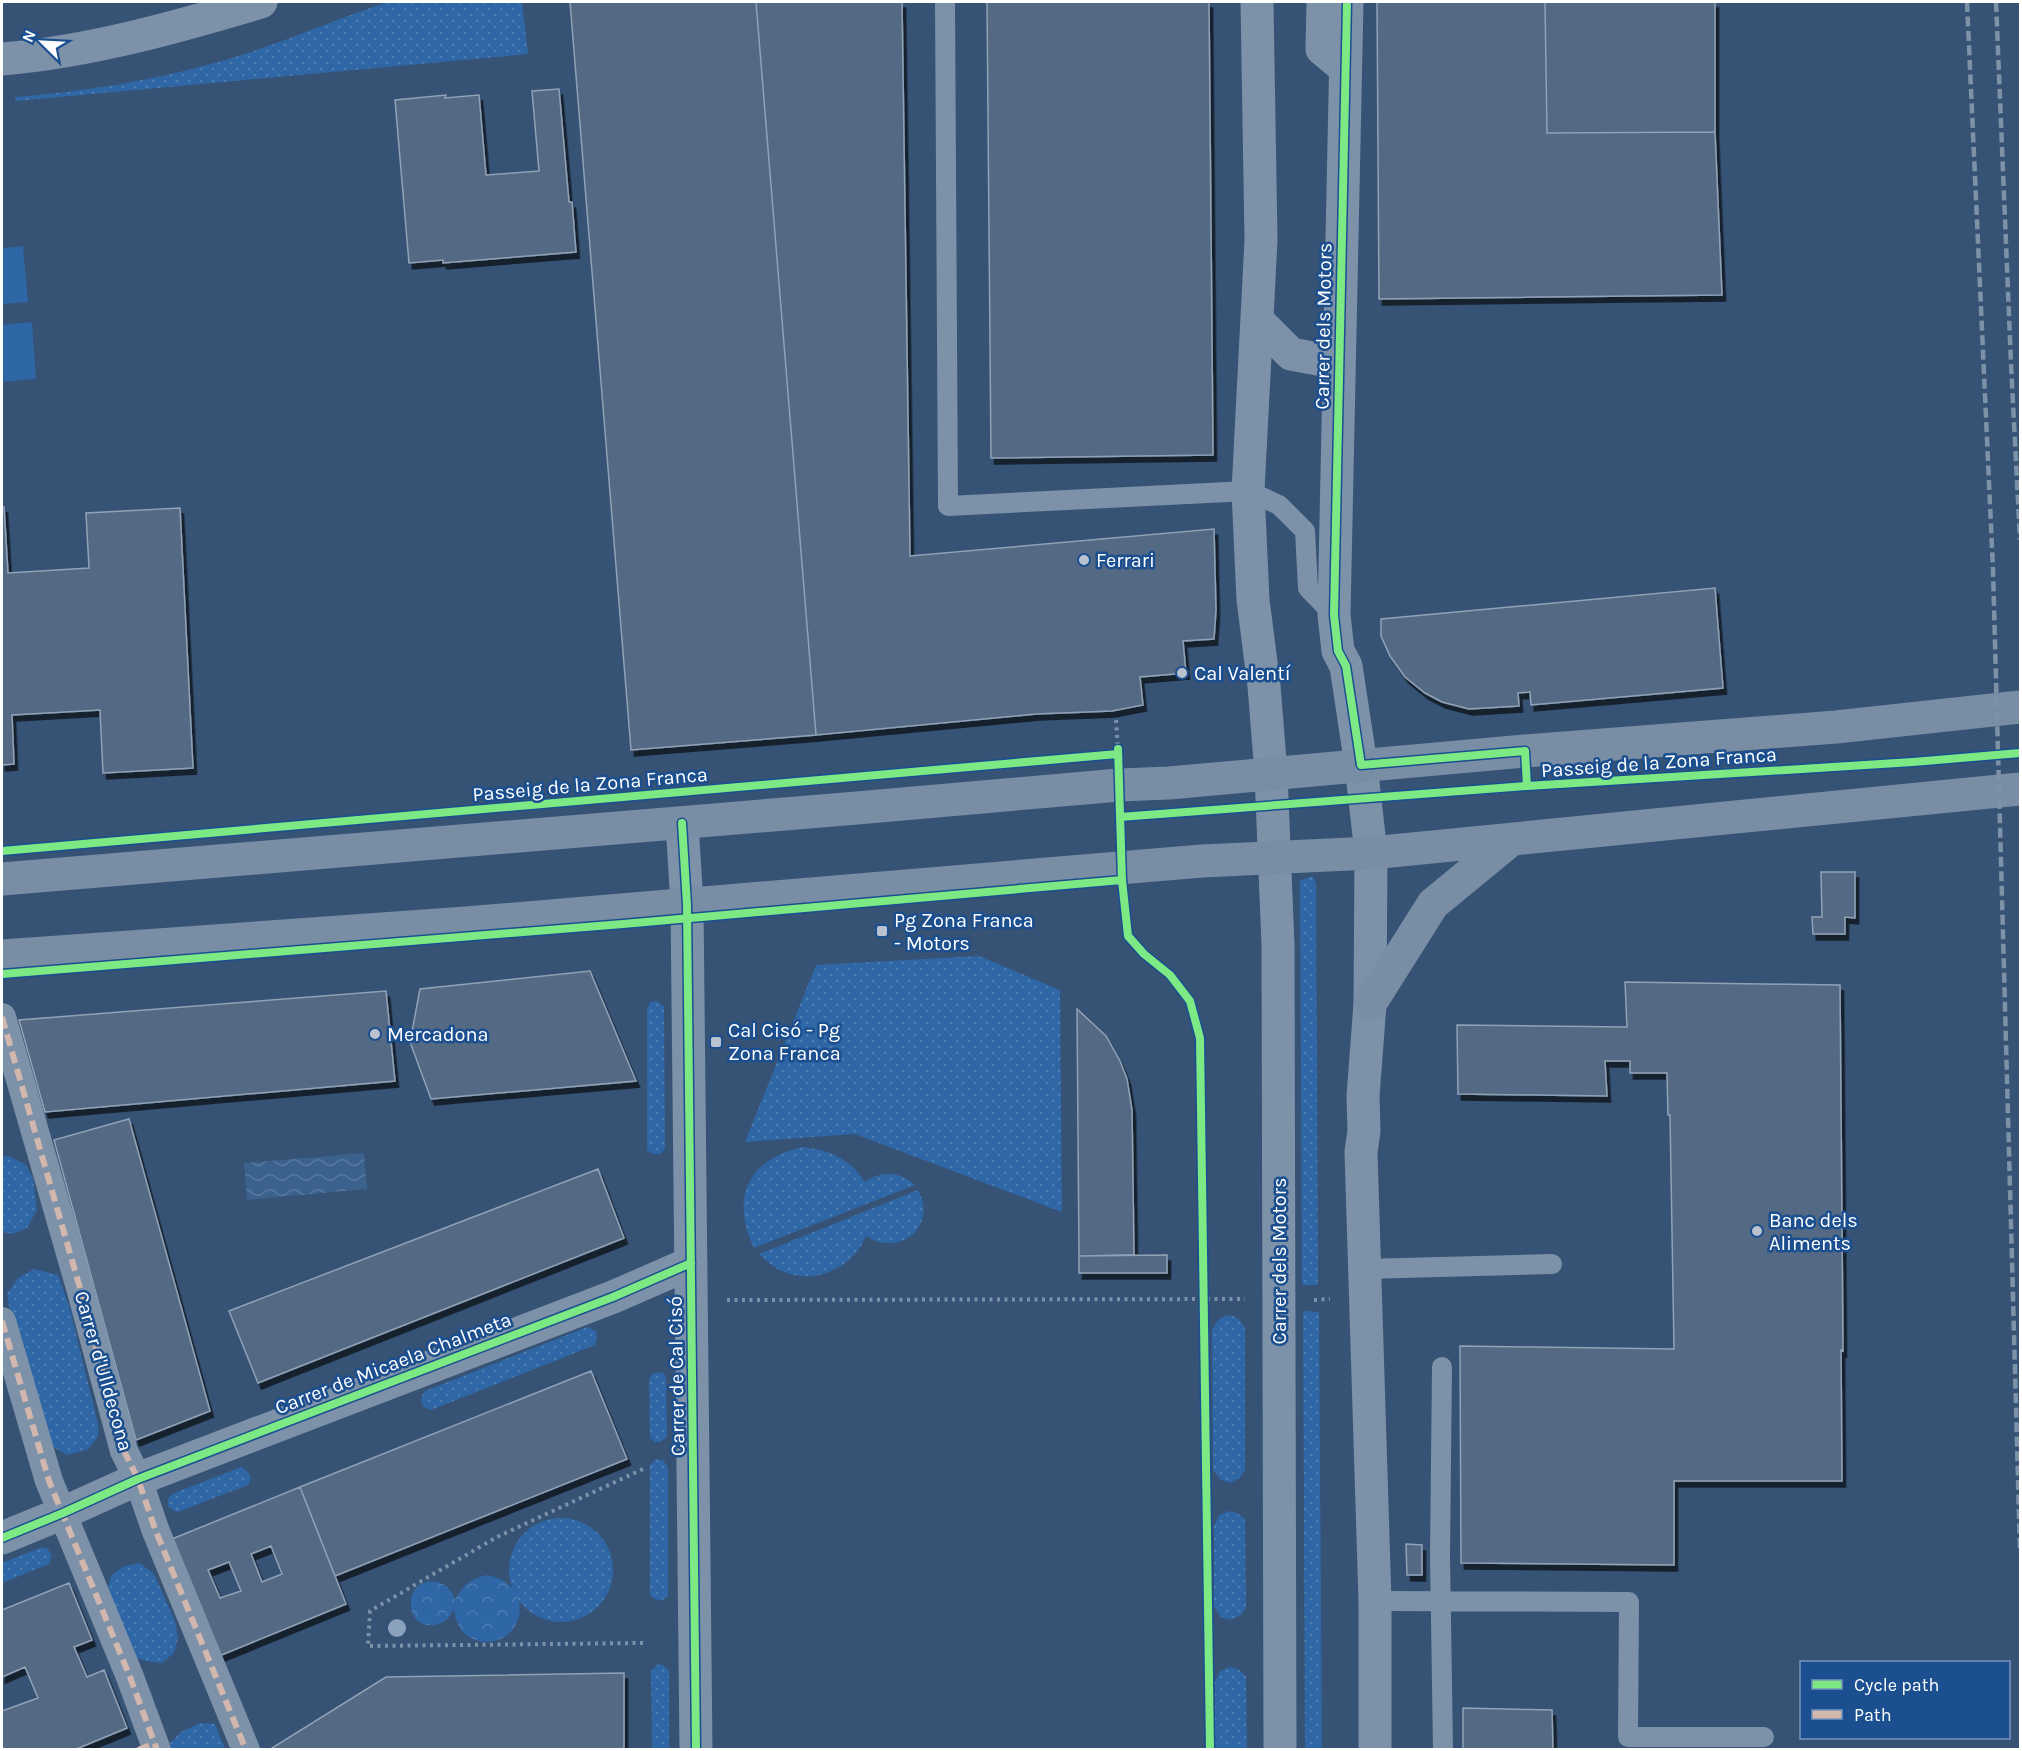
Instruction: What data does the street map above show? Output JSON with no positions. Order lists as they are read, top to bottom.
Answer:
{
  "streets": {
    "main road": ["Passeig de la Zona Franca"],
    "street": [
      "Carrer dels Motors",
      "Carrer de Micaela Chalmeta",
      "Carrer d'Ulldecona",
      "Carrer de Cal Cisó"
    ]
  },
  "crossings": [
    ["Carrer dels Motors", "Passeig de la Zona Franca"],
    ["Passeig de la Zona Franca", "Carrer de Cal Cisó"],
    ["Carrer de Micaela Chalmeta", "Carrer d'Ulldecona"],
    ["Carrer de Micaela Chalmeta", "Carrer de Cal Cisó"]
  ],
  "places": {
    "other": [
      "Ferrari",
      "Cal Valentí",
      "Mercadona",
      "Banc dels Aliments"
    ],
    "transit": ["Pg Zona Franca - Motors", "Cal Cisó - Pg Zona Franca"]
  },
  "legend": ["Cycle path", "Path"],
  "north": "top left"
}
